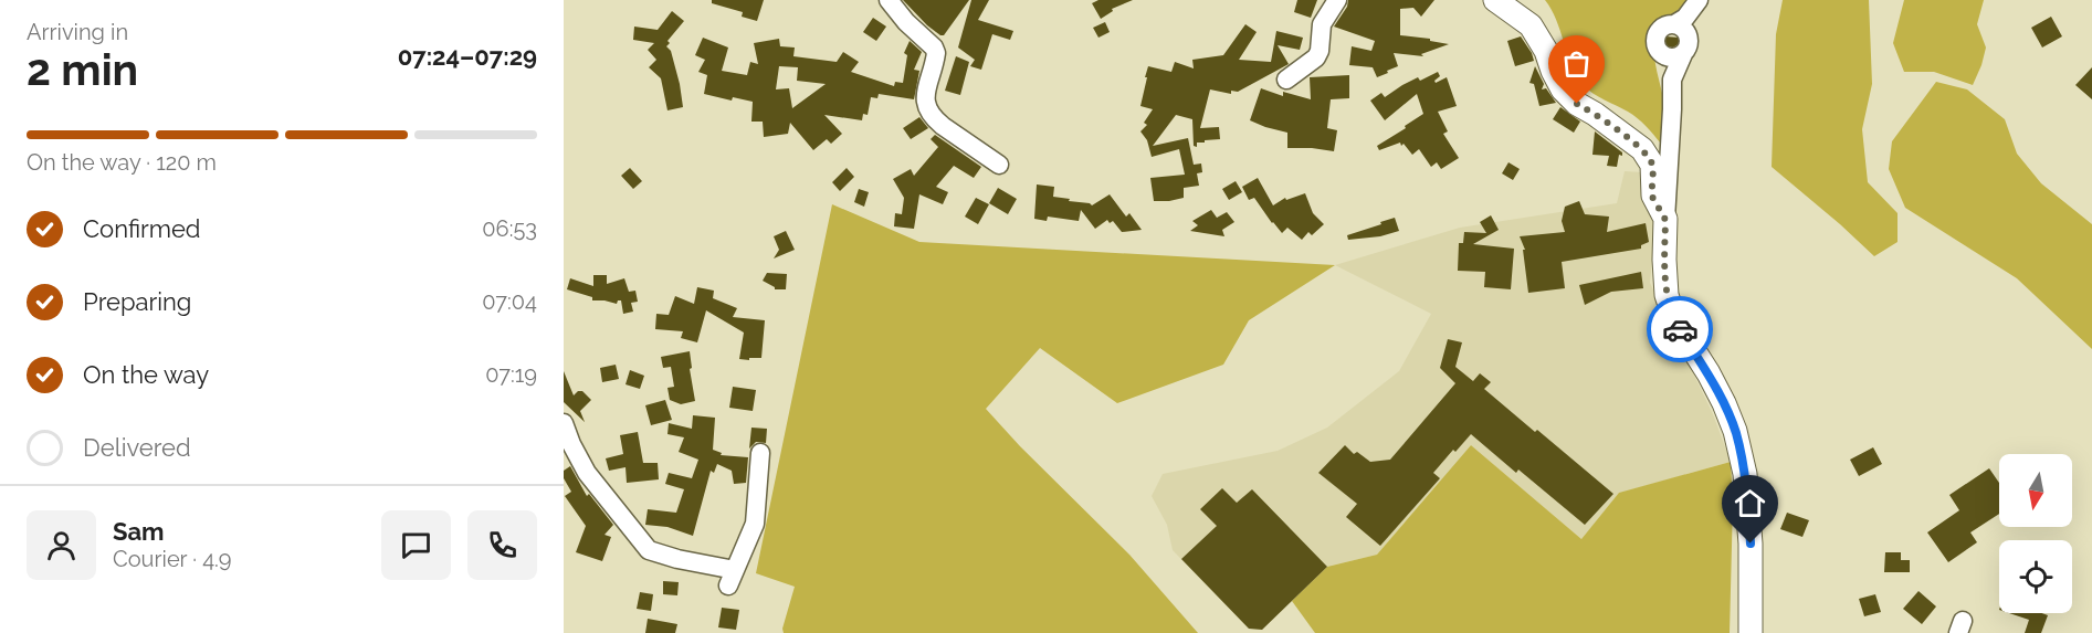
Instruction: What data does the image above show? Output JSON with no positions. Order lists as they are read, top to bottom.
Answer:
{
  "north": "bottom",
  "page": {
    "heading": ["2 min", "Arriving in", "07:24–07:29"],
    "panel": ["Sam", "Courier · 4.9"],
    "bar": "On the way · 120 m",
    "list": [
      ["Confirmed", "06:53"],
      ["Preparing", "07:04"],
      ["On the way", "07:19"],
      "Delivered"
    ]
  }
}
